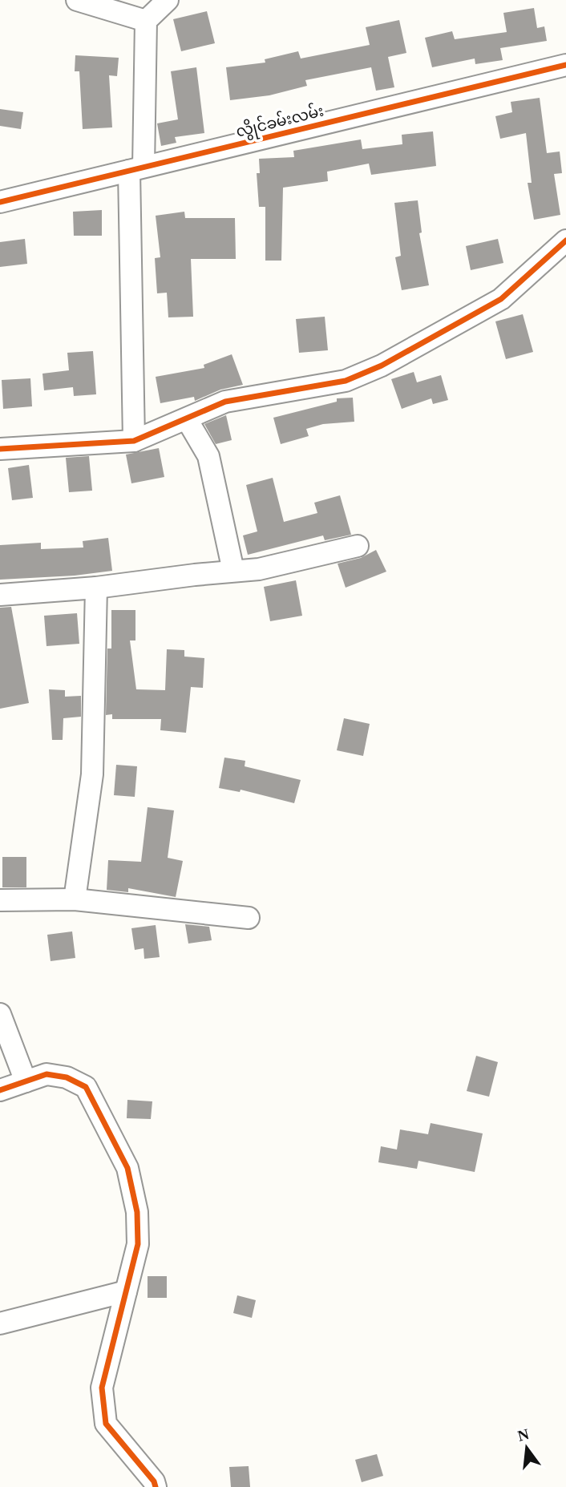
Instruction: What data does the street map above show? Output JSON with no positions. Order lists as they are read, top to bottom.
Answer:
{
  "streets": {
    "street": ["လွိုင်ခမ်းလမ်း"]
  },
  "north": "top"
}
